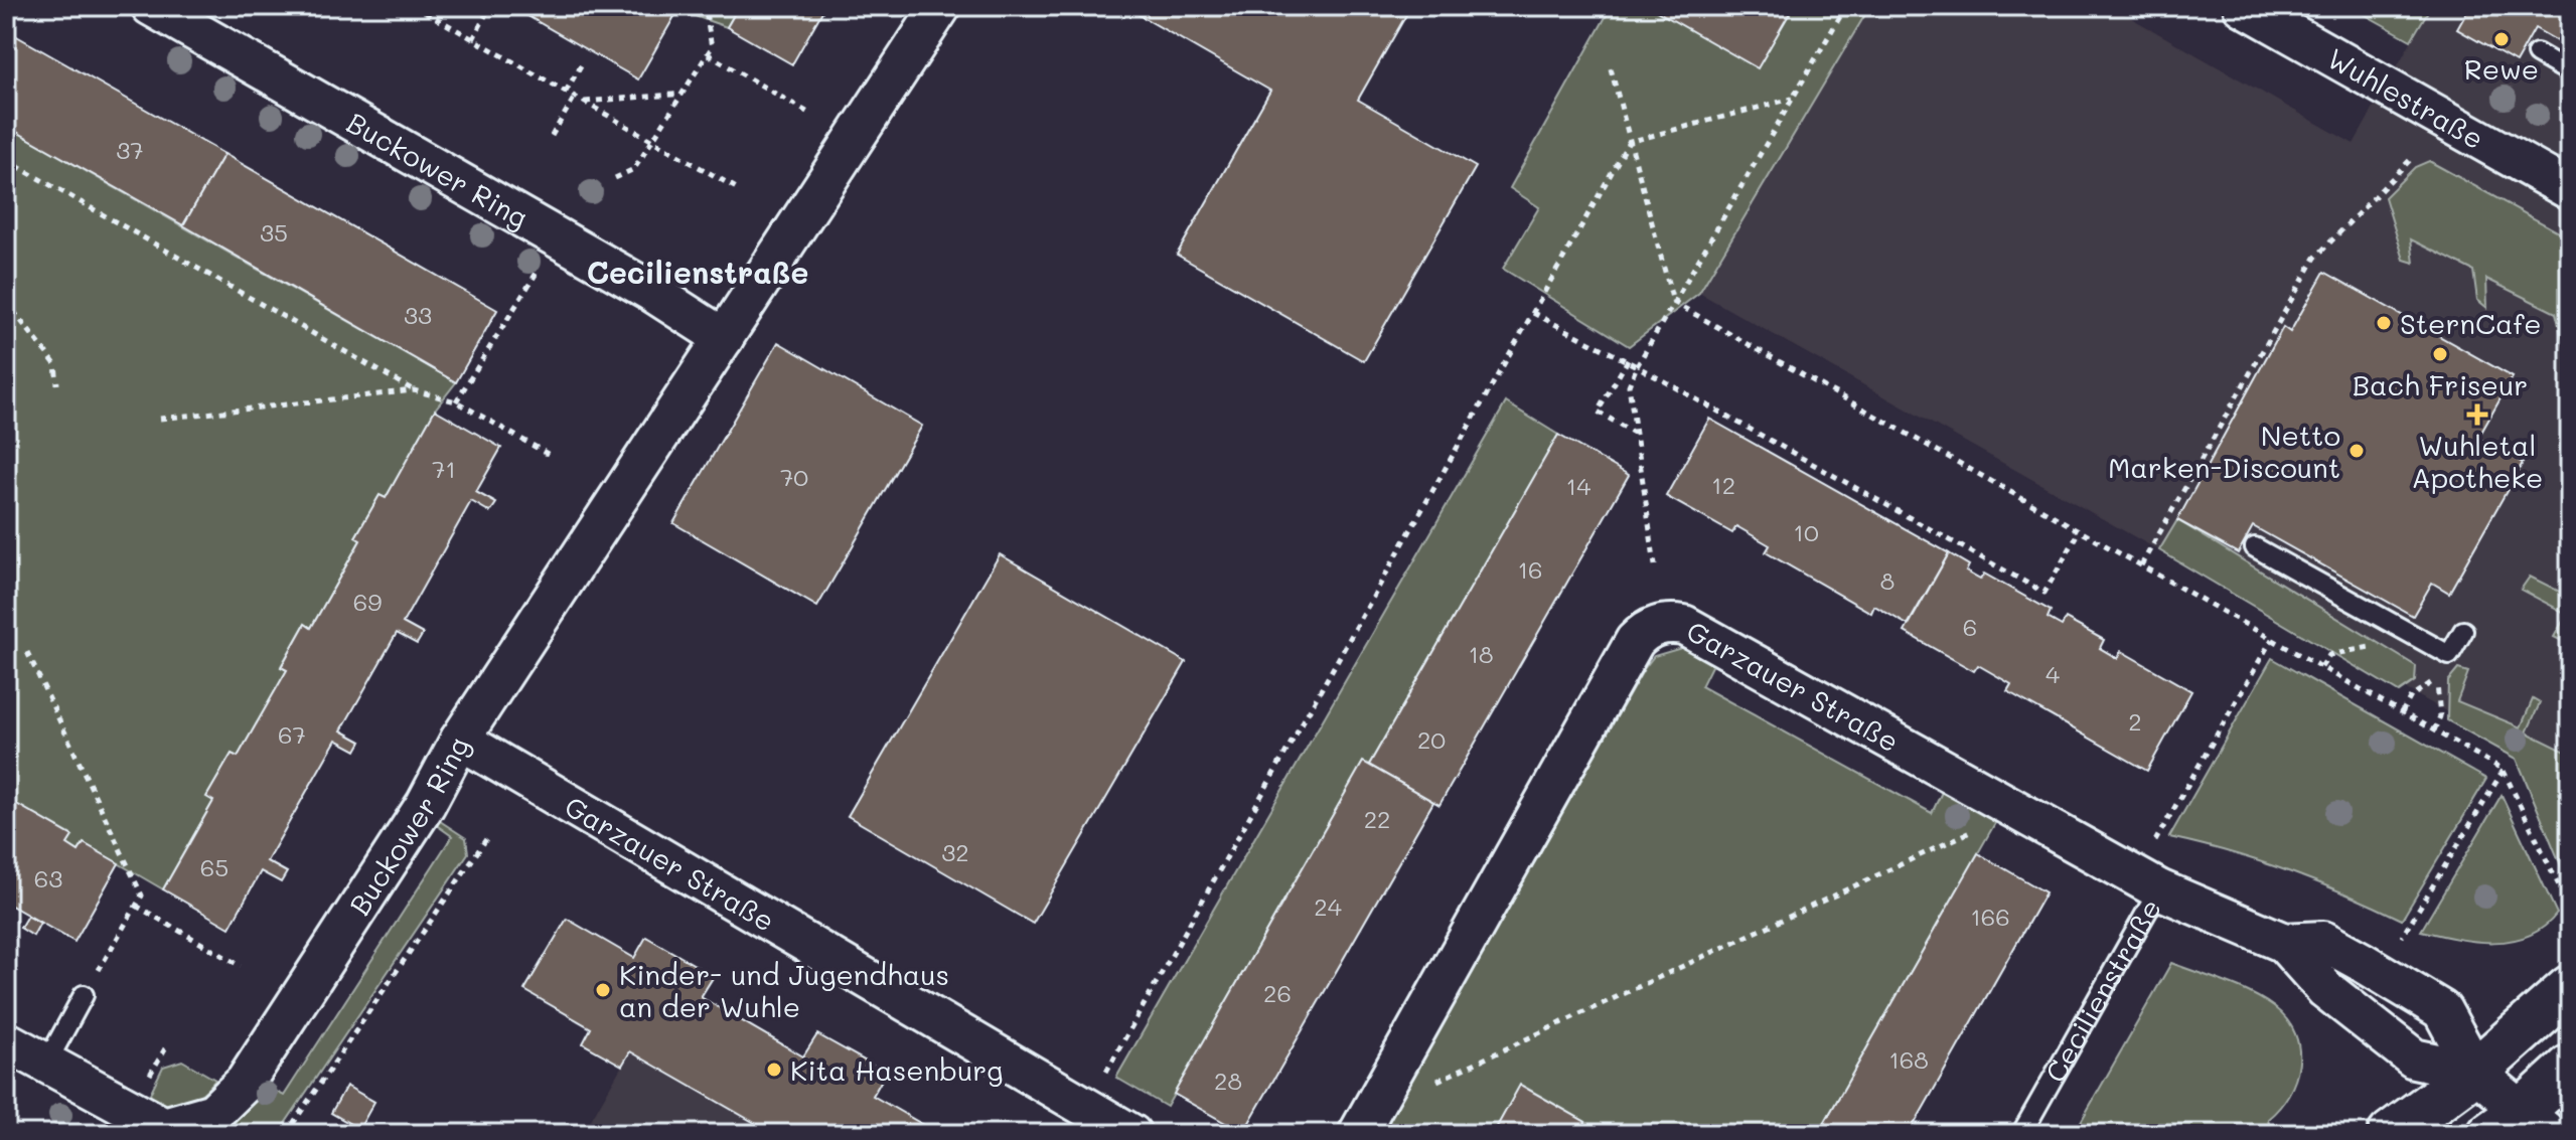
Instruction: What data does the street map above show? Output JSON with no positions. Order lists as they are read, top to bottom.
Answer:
{
  "streets": {
    "street": ["Wuhlestraße", "Buckower Ring", "Garzauer Straße"],
    "lane": ["Cecilienstraße"]
  },
  "crossings": [
    ["Buckower Ring", "Garzauer Straße"],
    ["Garzauer Straße", "Cecilienstraße"]
  ],
  "districts": ["Cecilienstraße"],
  "places": {
    "other": [
      "Rewe",
      "SternCafe",
      "Bach Friseur",
      "Netto Marken-Discount",
      "Kinder- und Jugendhaus an der Wuhle",
      "Kita Hasenburg"
    ],
    "health": ["Wuhletal Apotheke"]
  },
  "house_numbers": [
    "37",
    "35",
    "33",
    "71",
    "70",
    "12",
    "14",
    "10",
    "16",
    "8",
    "69",
    "6",
    "18",
    "4",
    "2",
    "67",
    "20",
    "22",
    "32",
    "65",
    "63",
    "24",
    "166",
    "26",
    "168",
    "28"
  ]
}
